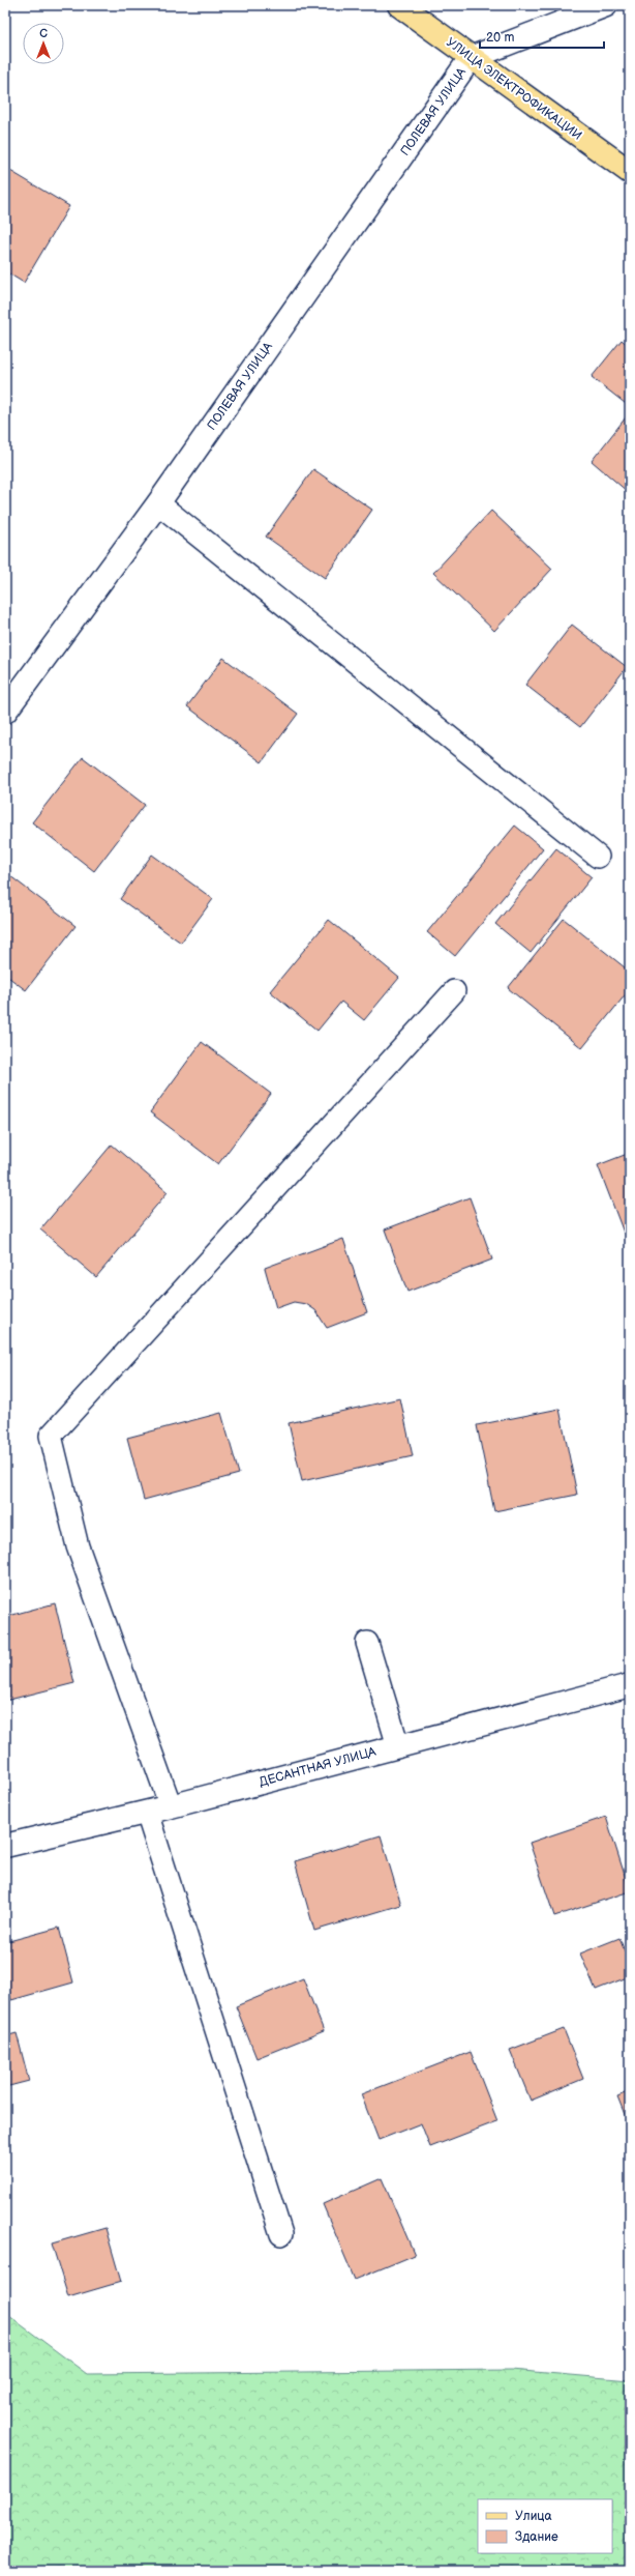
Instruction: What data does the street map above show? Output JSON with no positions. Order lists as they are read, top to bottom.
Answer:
{
  "streets": {
    "main road": ["УЛИЦА ЭЛЕКТРОФИКАЦИИ"],
    "street": ["ПОЛЕВАЯ УЛИЦА", "ДЕСАНТНАЯ УЛИЦА"]
  },
  "crossings": [
    ["УЛИЦА ЭЛЕКТРОФИКАЦИИ", "ПОЛЕВАЯ УЛИЦА"]
  ],
  "legend": ["Улица", "Здание"],
  "scale_bar": "20 m",
  "north": "top"
}
